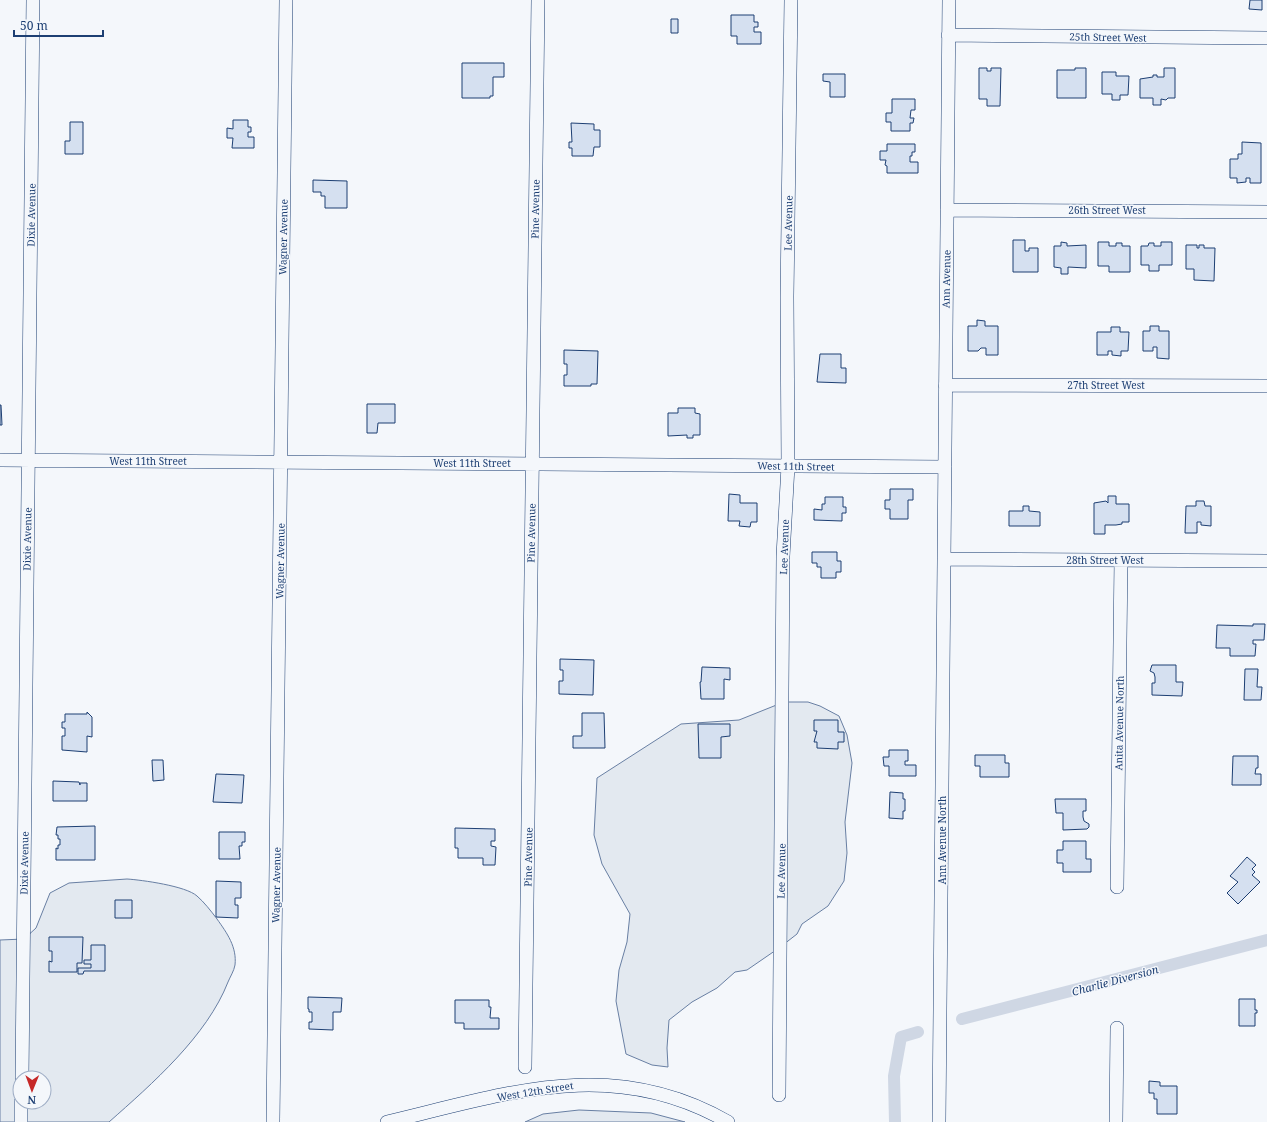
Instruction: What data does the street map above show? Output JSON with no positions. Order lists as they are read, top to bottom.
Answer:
{
  "streets": {
    "street": [
      "25th Street West",
      "Pine Avenue",
      "26th Street West",
      "Dixie Avenue",
      "Lee Avenue",
      "Wagner Avenue",
      "Ann Avenue",
      "27th Street West",
      "West 11th Street",
      "28th Street West",
      "Anita Avenue North",
      "Ann Avenue North",
      "West 12th Street"
    ]
  },
  "crossings": [
    ["25th Street West", "Ann Avenue"],
    ["Pine Avenue", "West 11th Street"],
    ["26th Street West", "Ann Avenue"],
    ["Dixie Avenue", "West 11th Street"],
    ["Lee Avenue", "West 11th Street"],
    ["Wagner Avenue", "West 11th Street"],
    ["Ann Avenue", "27th Street West"],
    ["Ann Avenue", "West 11th Street"],
    ["Ann Avenue", "28th Street West"],
    ["Ann Avenue", "Ann Avenue North"],
    ["28th Street West", "Anita Avenue North"],
    ["28th Street West", "Ann Avenue North"]
  ],
  "water": ["Charlie Diversion"],
  "scale_bar": "50 m",
  "north": "bottom"
}
